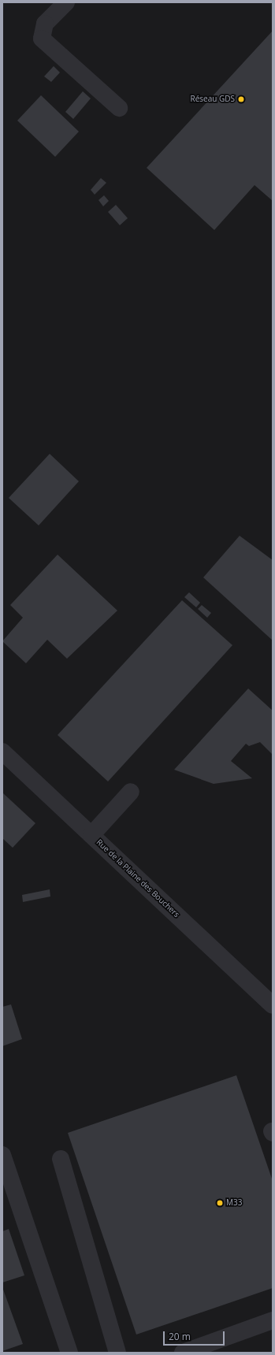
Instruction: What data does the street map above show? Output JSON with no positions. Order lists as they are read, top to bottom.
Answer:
{
  "streets": {
    "street": ["Rue de la Plaine des Bouchers"]
  },
  "places": ["Réseau GDS", "M33"],
  "scale_bar": "20 m"
}
